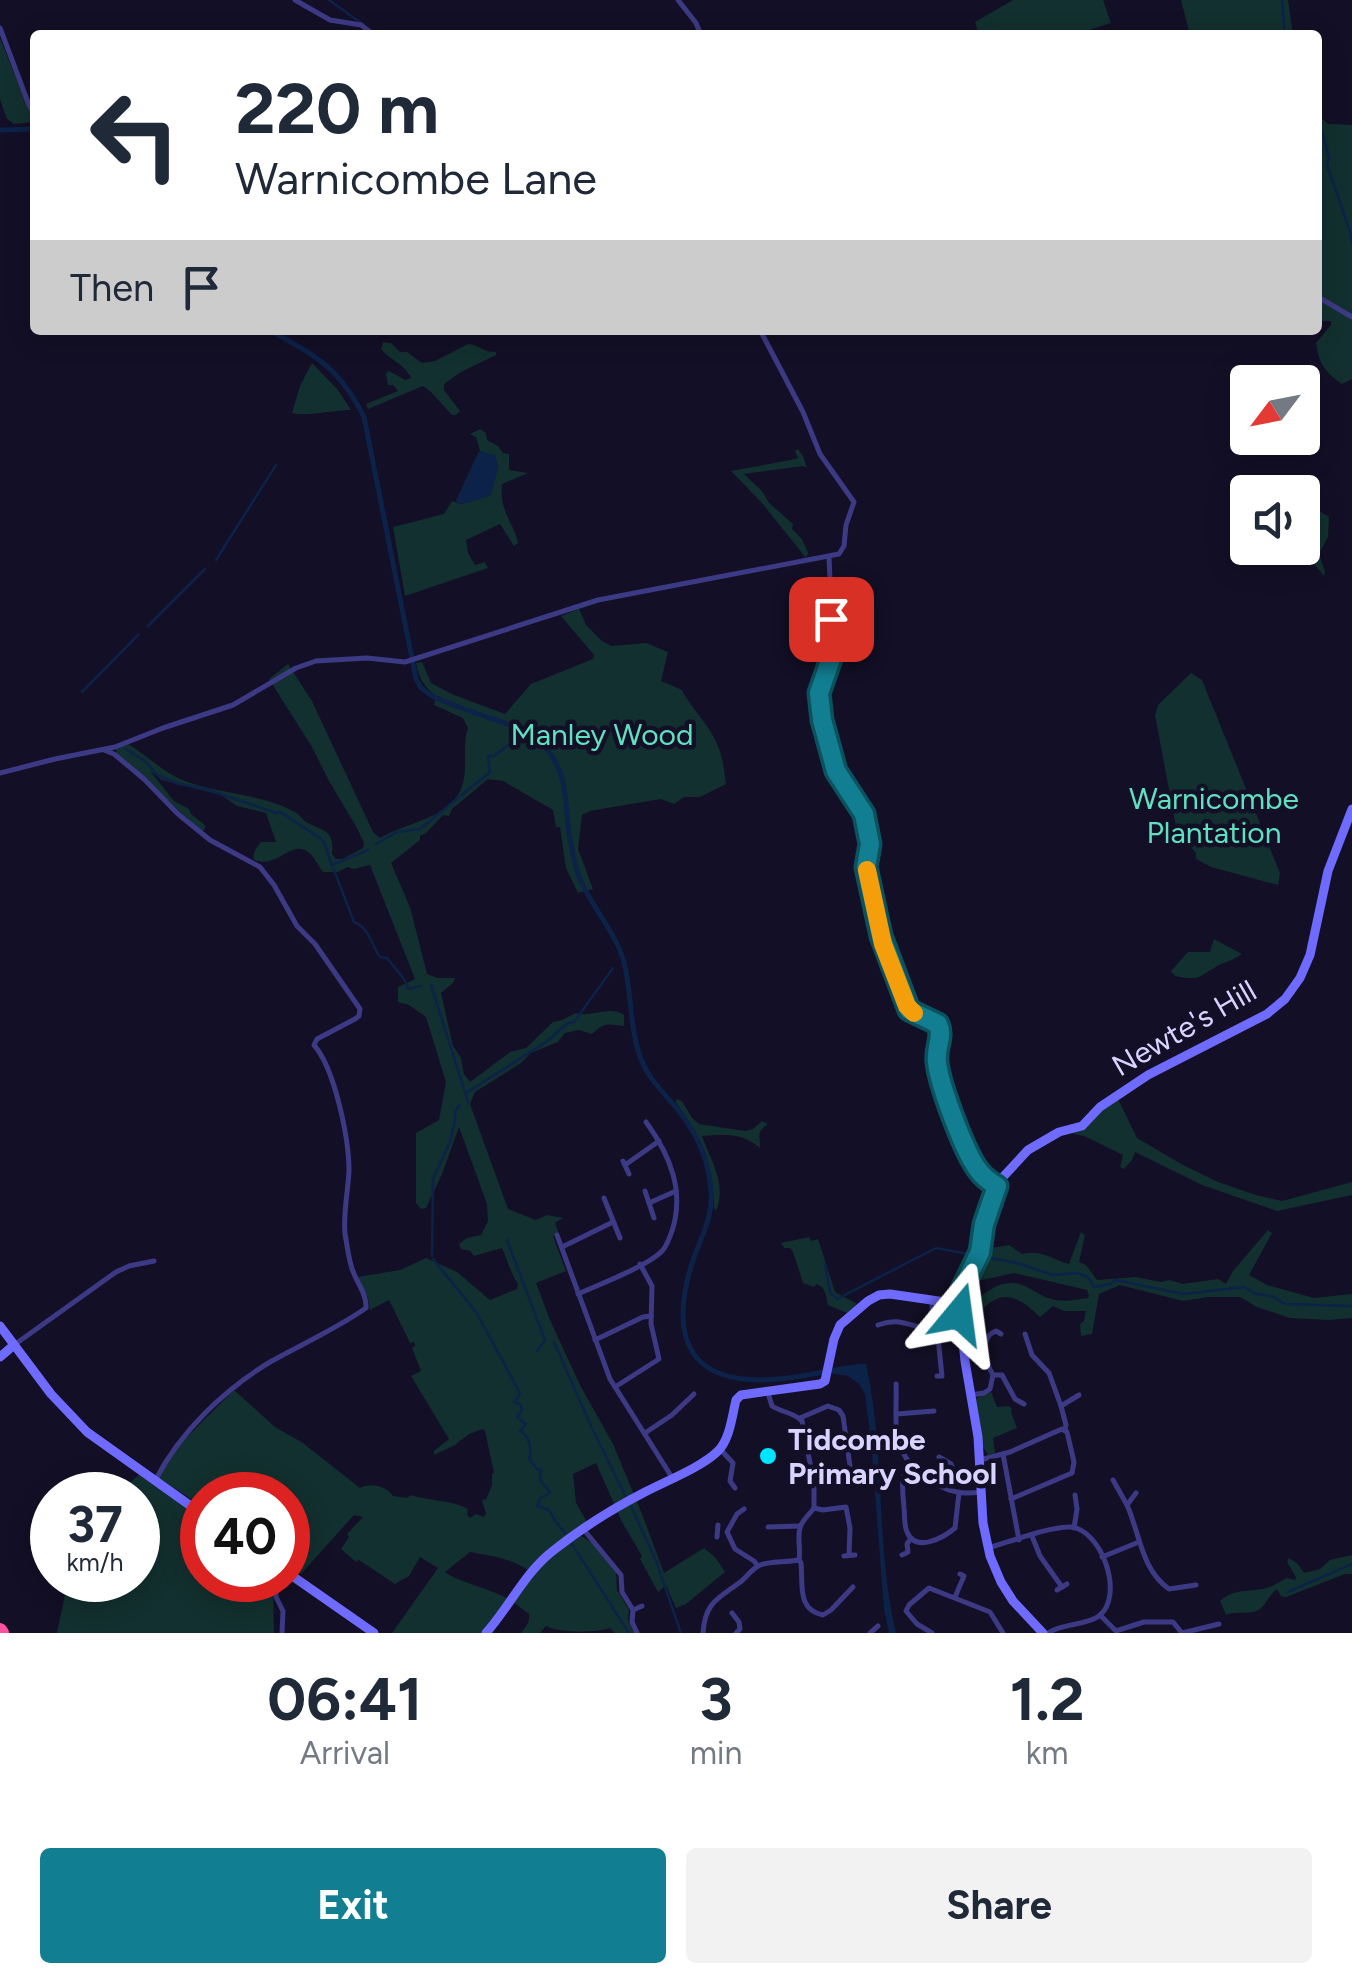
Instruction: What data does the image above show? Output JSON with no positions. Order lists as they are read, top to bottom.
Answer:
{
  "streets": {
    "street": ["Newte's Hill"]
  },
  "parks": ["Manley Wood", "Warnicombe Plantation"],
  "places": ["Tidcombe Primary School"],
  "north": "bottom left",
  "page": {
    "turn": ["220 m", "Warnicombe Lane"],
    "then": "Then",
    "speed": "37 km/h",
    "limit": "40",
    "eta": [
      "06:41",
      "Arrival",
      "3",
      "min",
      "1.2",
      "km"
    ],
    "buttons": ["Exit", "Share"]
  }
}
